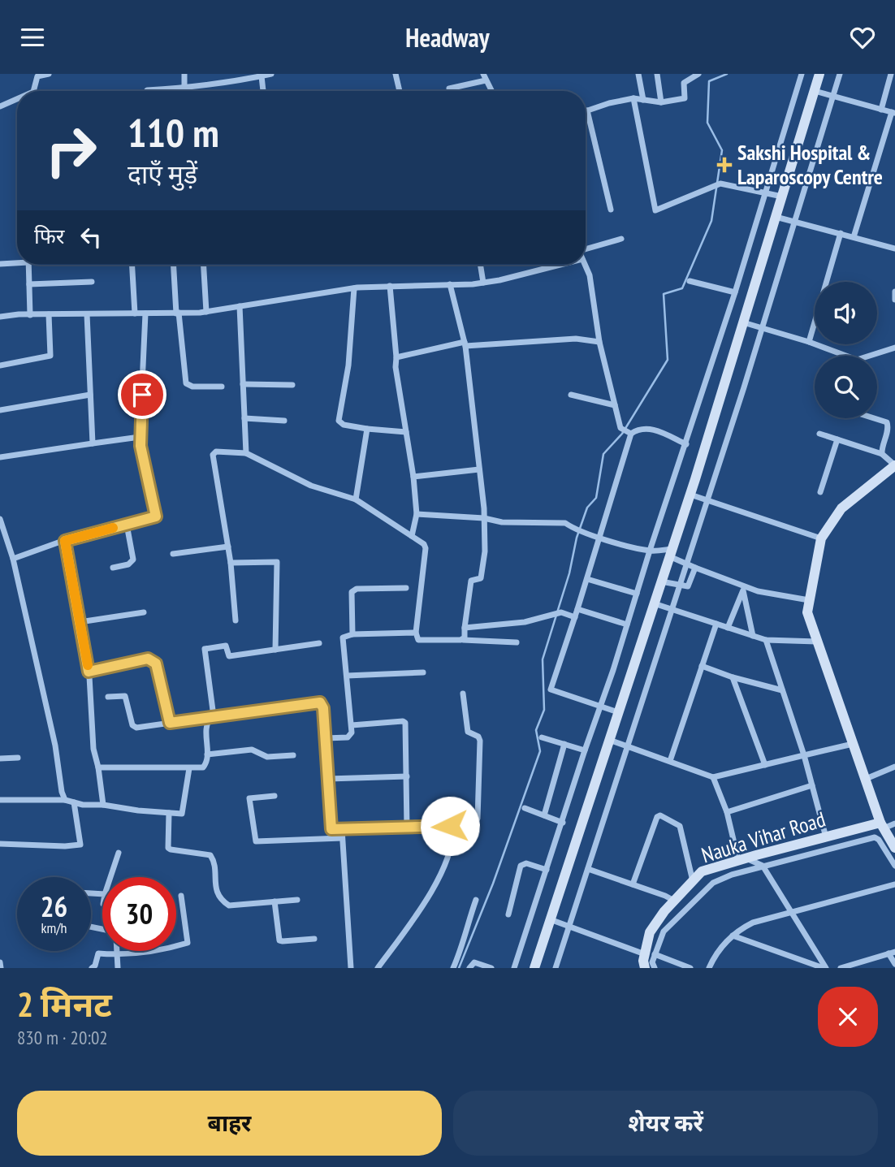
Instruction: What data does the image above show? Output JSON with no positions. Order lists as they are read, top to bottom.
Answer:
{
  "streets": {
    "main road": ["Nauka Vihar Road"]
  },
  "places": {
    "health": ["Sakshi Hospital & Laparoscopy Centre"]
  },
  "page": {
    "header": "Headway",
    "turn": ["110 m", "दाएँ मुड़ें"],
    "then": "फिर",
    "speed": "26 km/h",
    "limit": "30",
    "heading": ["2 मिनट", "830 m · 20:02"],
    "buttons": ["बाहर", "शेयर करें"]
  }
}
